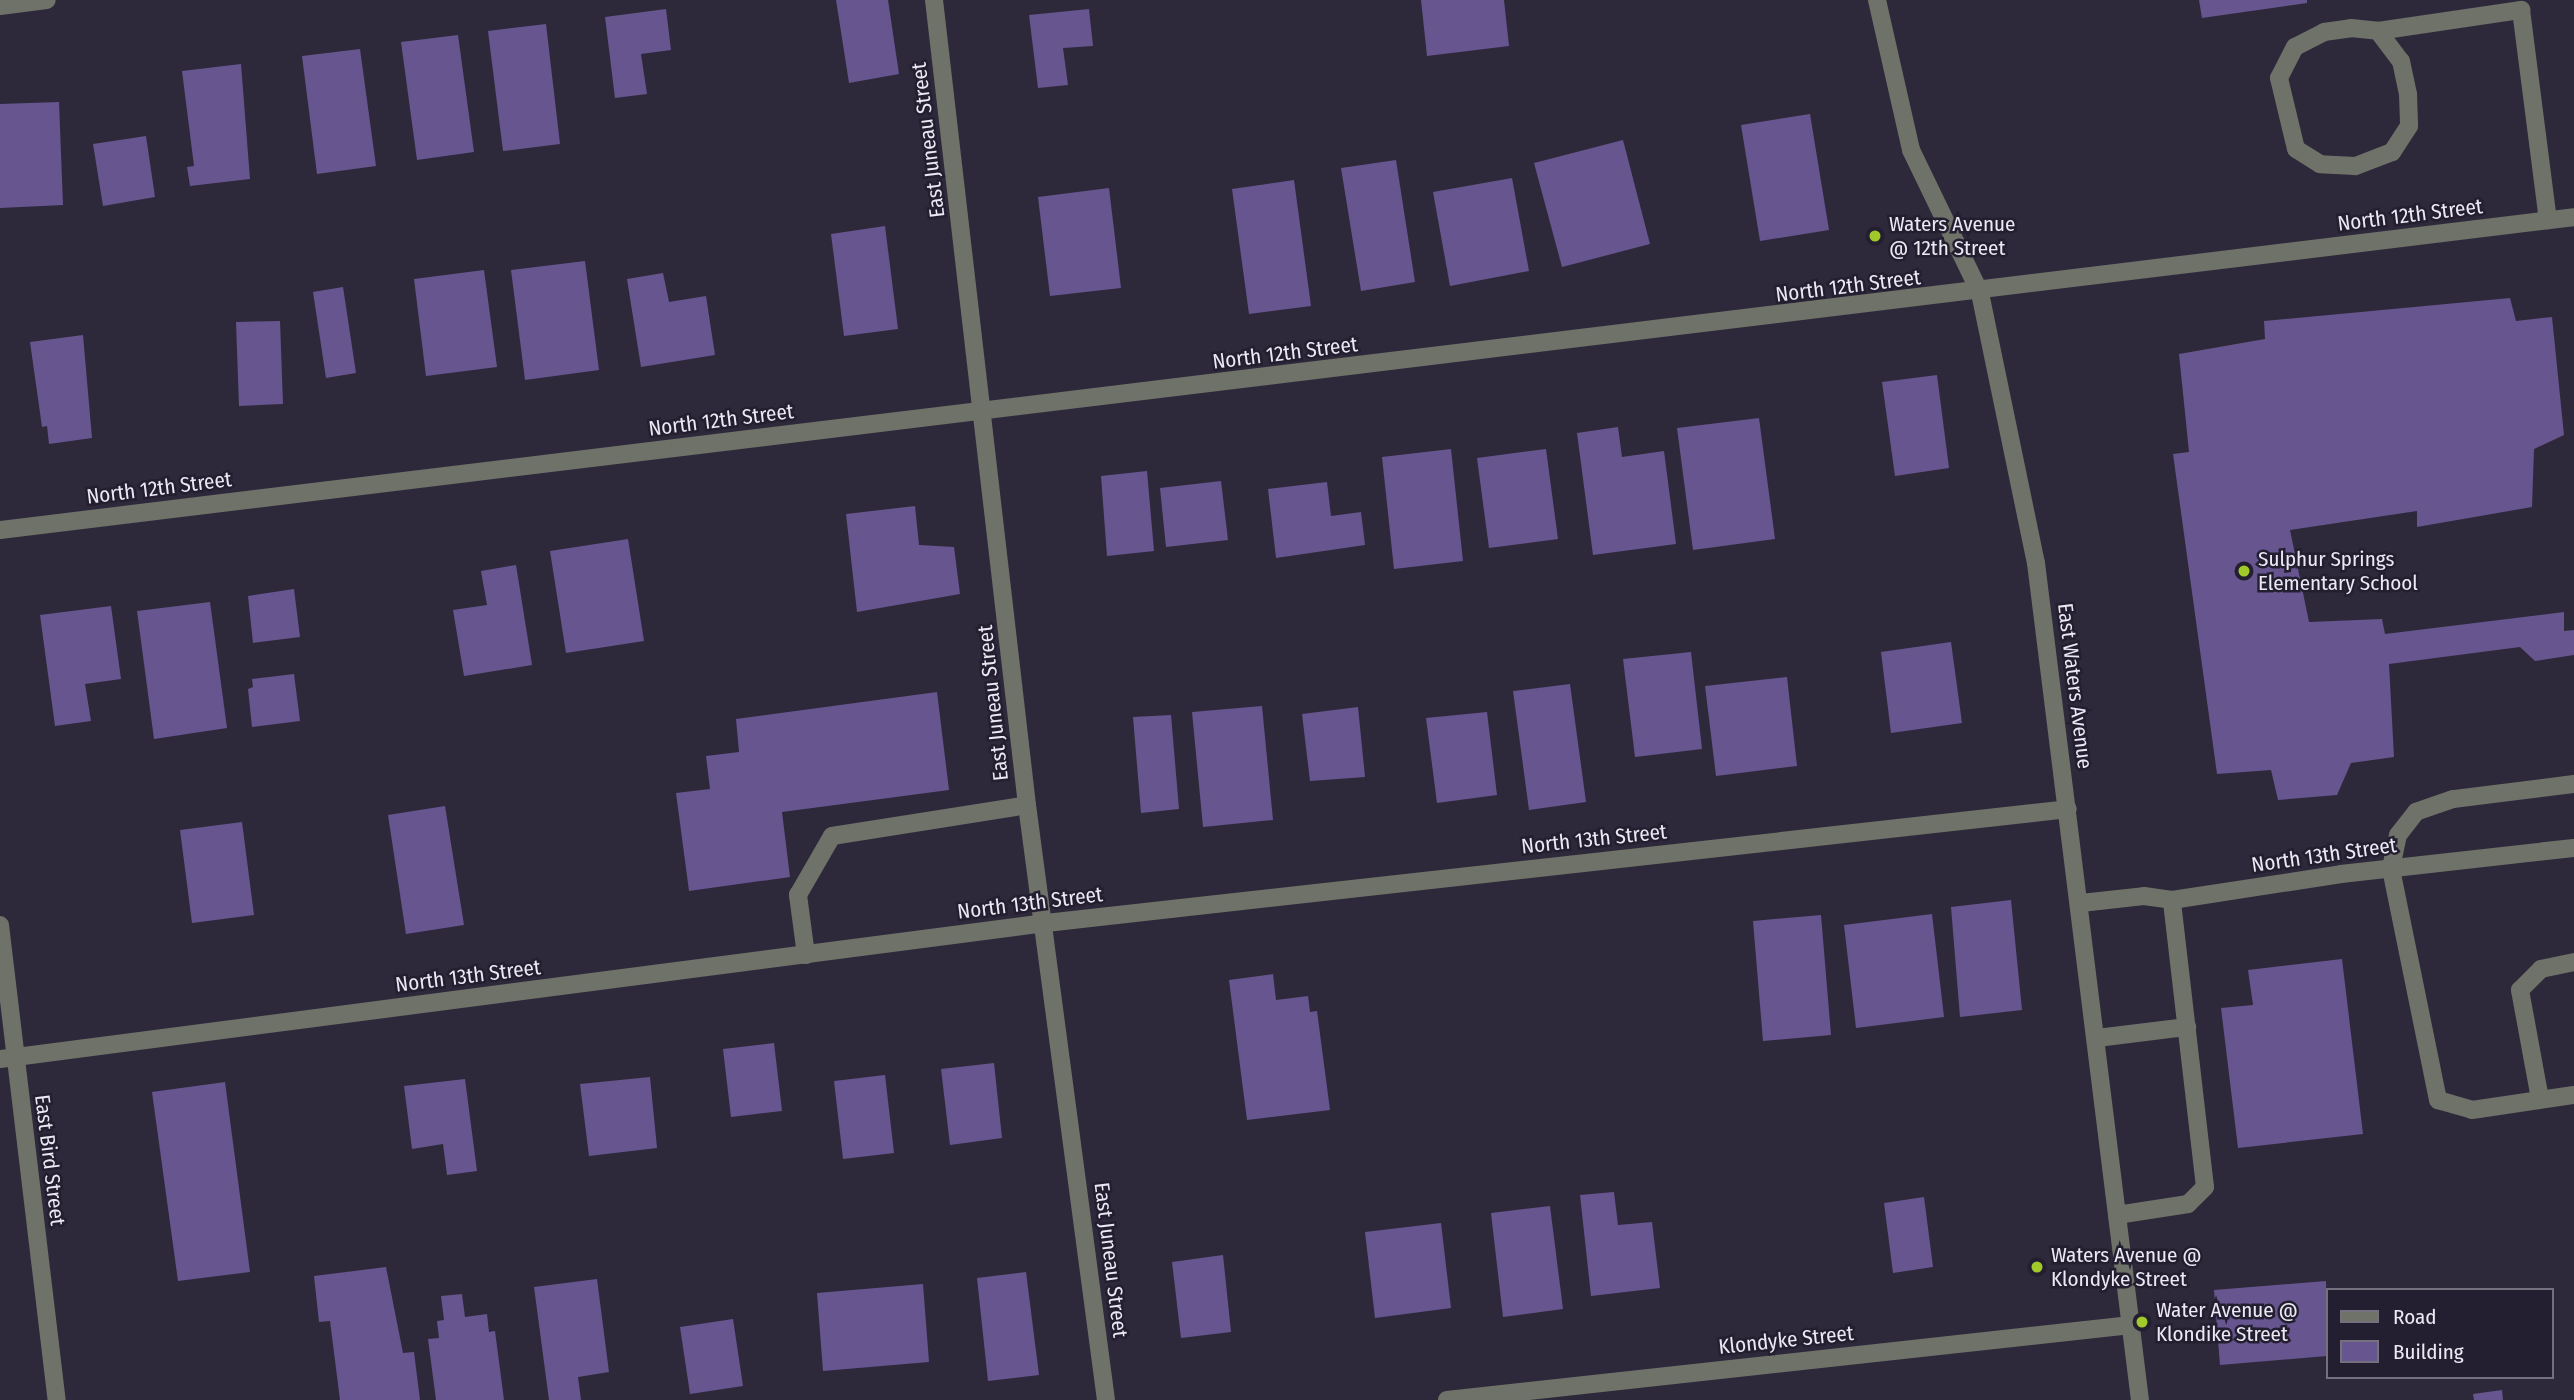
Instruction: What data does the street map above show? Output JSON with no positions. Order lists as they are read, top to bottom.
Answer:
{
  "streets": {
    "street": [
      "East Juneau Street",
      "North 12th Street",
      "East Waters Avenue",
      "North 13th Street",
      "East Bird Street",
      "Klondyke Street"
    ]
  },
  "crossings": [
    ["East Juneau Street", "North 12th Street"],
    ["East Juneau Street", "North 13th Street"],
    ["North 12th Street", "East Waters Avenue"],
    ["East Waters Avenue", "North 13th Street"],
    ["East Waters Avenue", "Klondyke Street"],
    ["North 13th Street", "East Bird Street"]
  ],
  "places": [
    "Waters Avenue @ 12th Street",
    "Sulphur Springs Elementary School",
    "Waters Avenue @ Klondyke Street",
    "Water Avenue @ Klondike Street"
  ],
  "legend": ["Road", "Building"]
}
